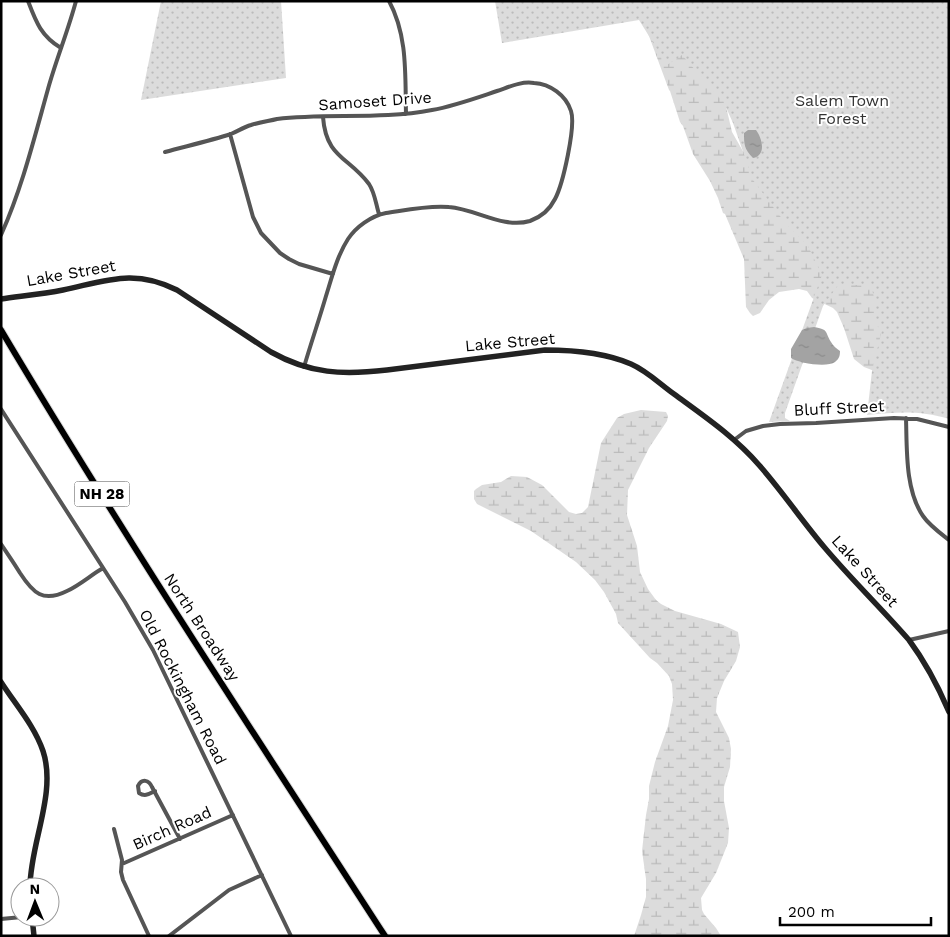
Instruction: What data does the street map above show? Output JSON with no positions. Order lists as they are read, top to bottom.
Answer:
{
  "streets": {
    "main road": ["NH 28", "North Broadway"],
    "street": [
      "Samoset Drive",
      "Lake Street",
      "Bluff Street",
      "Old Rockingham Road",
      "Birch Road"
    ]
  },
  "crossings": [
    ["Samoset Drive", "Lake Street"],
    ["Lake Street", "Bluff Street"],
    ["Old Rockingham Road", "Birch Road"]
  ],
  "parks": ["Salem Town Forest"],
  "scale_bar": "200 m",
  "north": "top"
}
